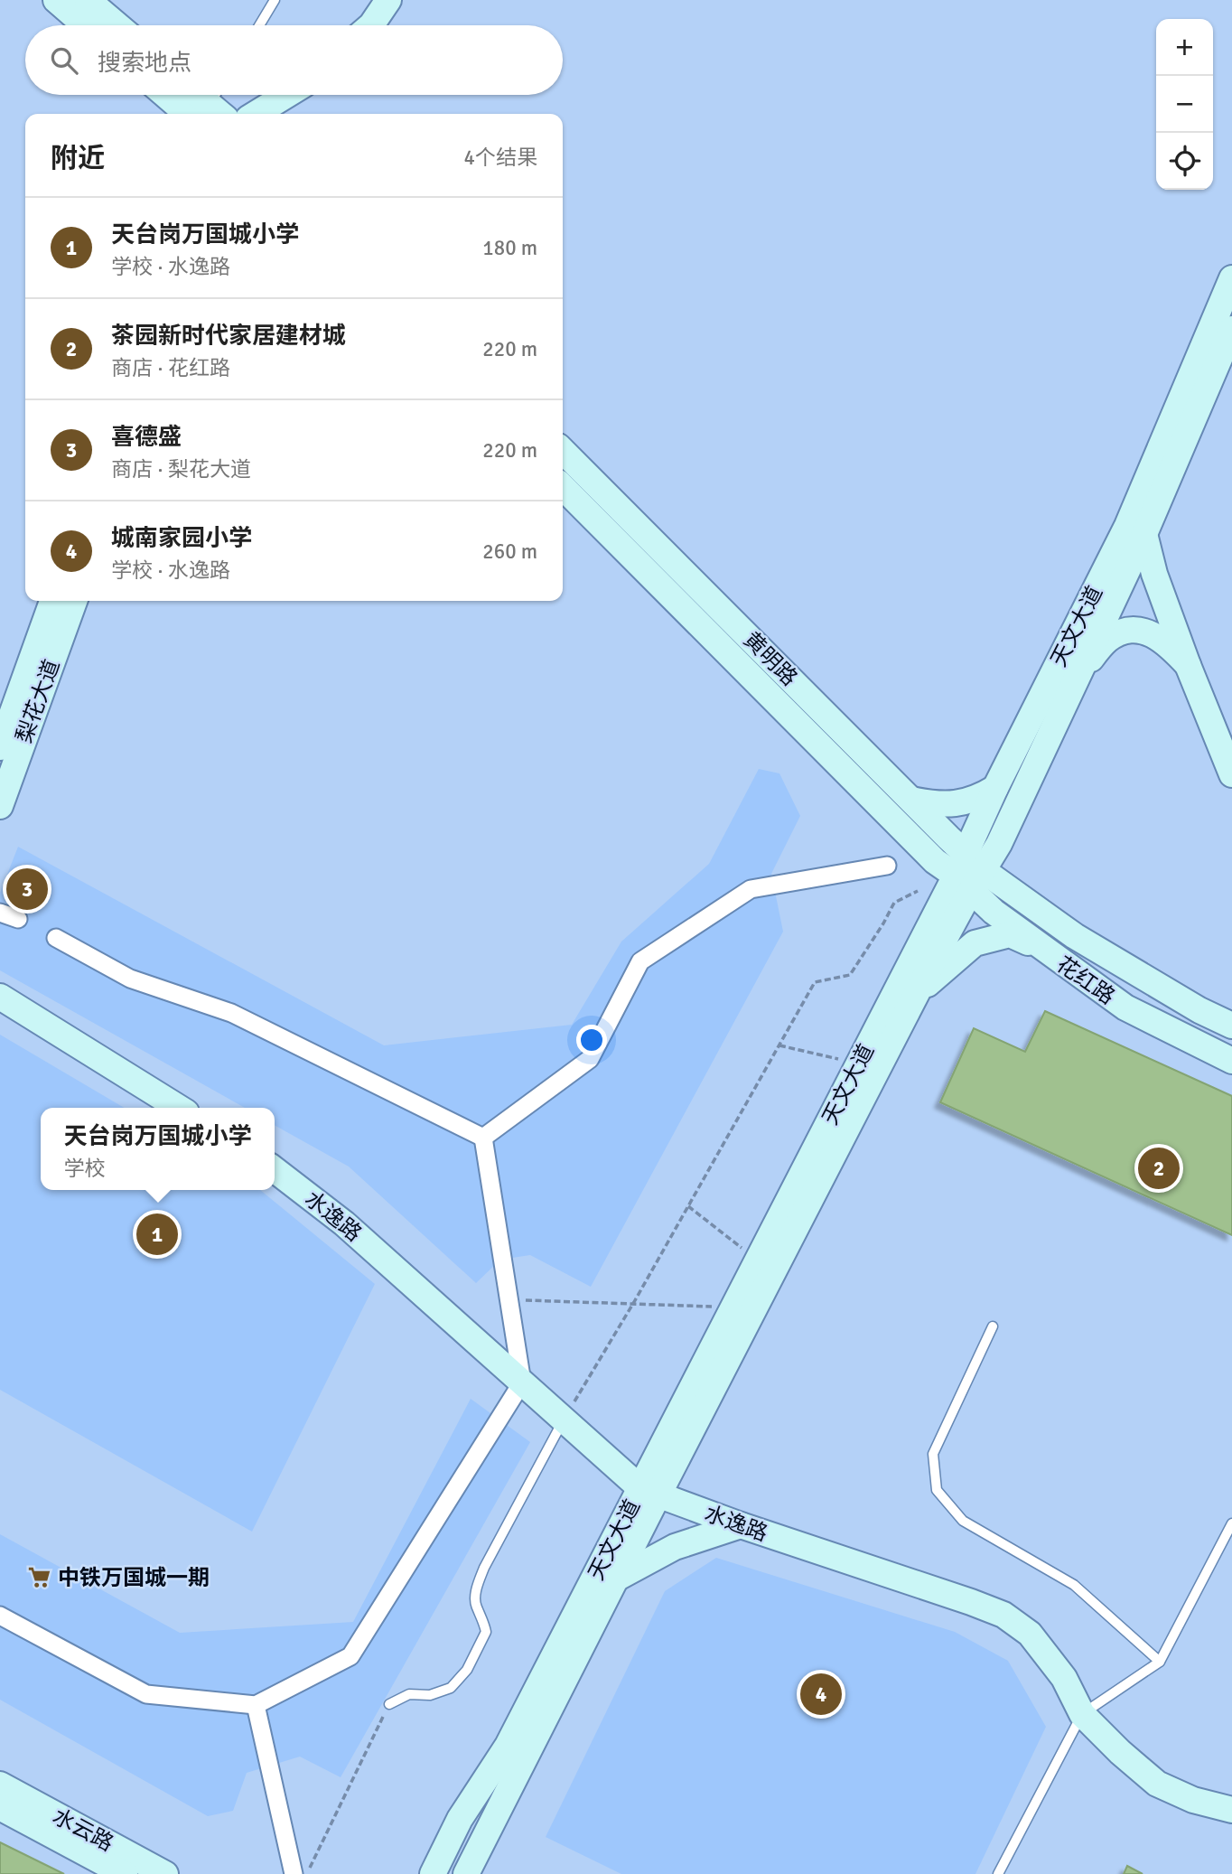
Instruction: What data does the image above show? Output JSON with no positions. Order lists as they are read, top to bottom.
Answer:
{
  "streets": {
    "main road": [
      "天文大道",
      "黄明路",
      "梨花大道",
      "花红路",
      "水逸路",
      "水云路"
    ]
  },
  "crossings": [
    ["天文大道", "黄明路"],
    ["天文大道", "花红路"],
    ["天文大道", "水逸路"],
    ["黄明路", "花红路"]
  ],
  "places": {
    "supermarket": ["中铁万国城一期"]
  },
  "page": {
    "map_buttons": ["+", "−"],
    "search": "搜索地点",
    "heading": ["附近", "4个结果"],
    "list": [
      {
        "mark": "1",
        "name": "天台岗万国城小学",
        "note": "学校 · 水逸路",
        "value": "180 m"
      },
      {
        "mark": "2",
        "name": "茶园新时代家居建材城",
        "note": "商店 · 花红路",
        "value": "220 m"
      },
      {
        "mark": "3",
        "name": "喜德盛",
        "note": "商店 · 梨花大道",
        "value": "220 m"
      },
      {
        "mark": "4",
        "name": "城南家园小学",
        "note": "学校 · 水逸路",
        "value": "260 m"
      }
    ],
    "pins": [
      "3",
      "2",
      "1",
      "4"
    ],
    "popup": ["天台岗万国城小学", "学校"]
  }
}
